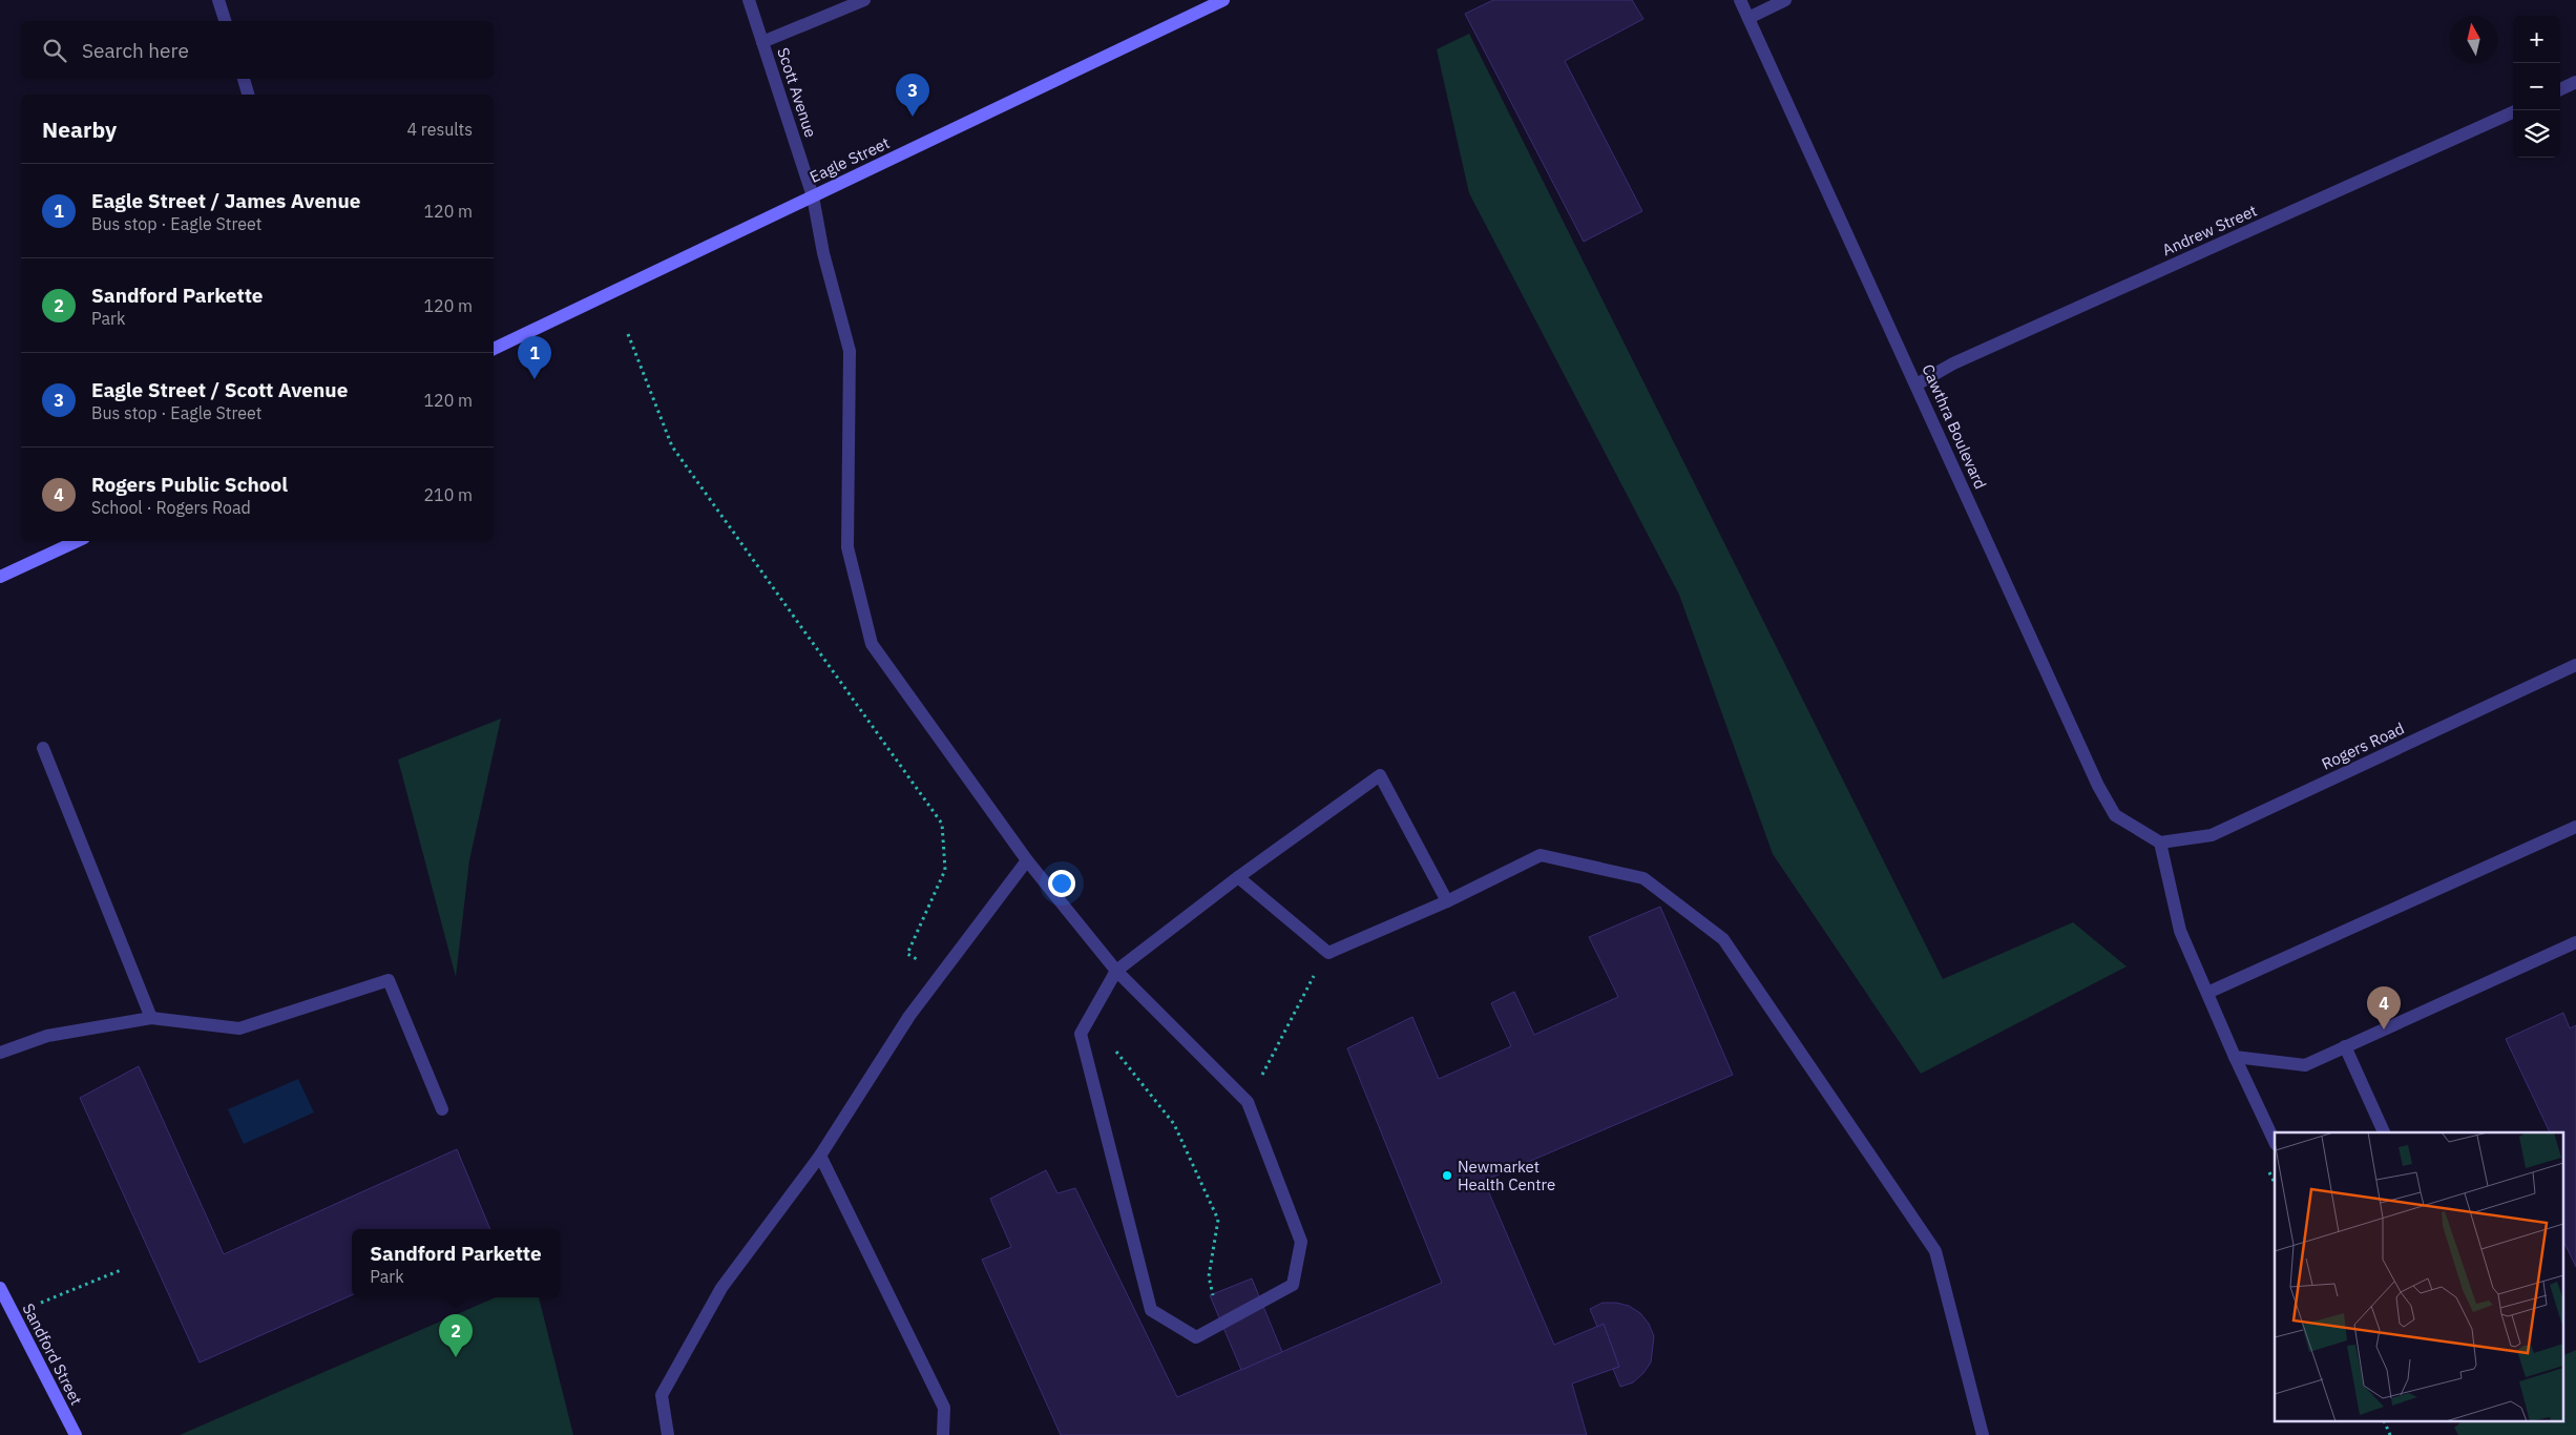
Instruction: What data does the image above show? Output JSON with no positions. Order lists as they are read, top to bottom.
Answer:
{
  "streets": {
    "main road": ["Eagle Street", "Sandford Street"],
    "street": [
      "Scott Avenue",
      "Andrew Street",
      "Cawthra Boulevard",
      "Rogers Road"
    ]
  },
  "crossings": [
    ["Scott Avenue", "Eagle Street"],
    ["Andrew Street", "Cawthra Boulevard"],
    ["Cawthra Boulevard", "Rogers Road"]
  ],
  "places": ["Newmarket Health Centre"],
  "north": "top",
  "page": {
    "map_buttons": ["+", "−"],
    "search": "Search here",
    "pins": [
      "3",
      "1",
      "4",
      "2"
    ],
    "heading": ["Nearby", "4 results"],
    "list": [
      {
        "mark": "1",
        "name": "Eagle Street / James Avenue",
        "note": "Bus stop · Eagle Street",
        "value": "120 m"
      },
      {
        "mark": "2",
        "name": "Sandford Parkette",
        "note": "Park",
        "value": "120 m"
      },
      {
        "mark": "3",
        "name": "Eagle Street / Scott Avenue",
        "note": "Bus stop · Eagle Street",
        "value": "120 m"
      },
      {
        "mark": "4",
        "name": "Rogers Public School",
        "note": "School · Rogers Road",
        "value": "210 m"
      }
    ],
    "popup": ["Sandford Parkette", "Park"]
  }
}
